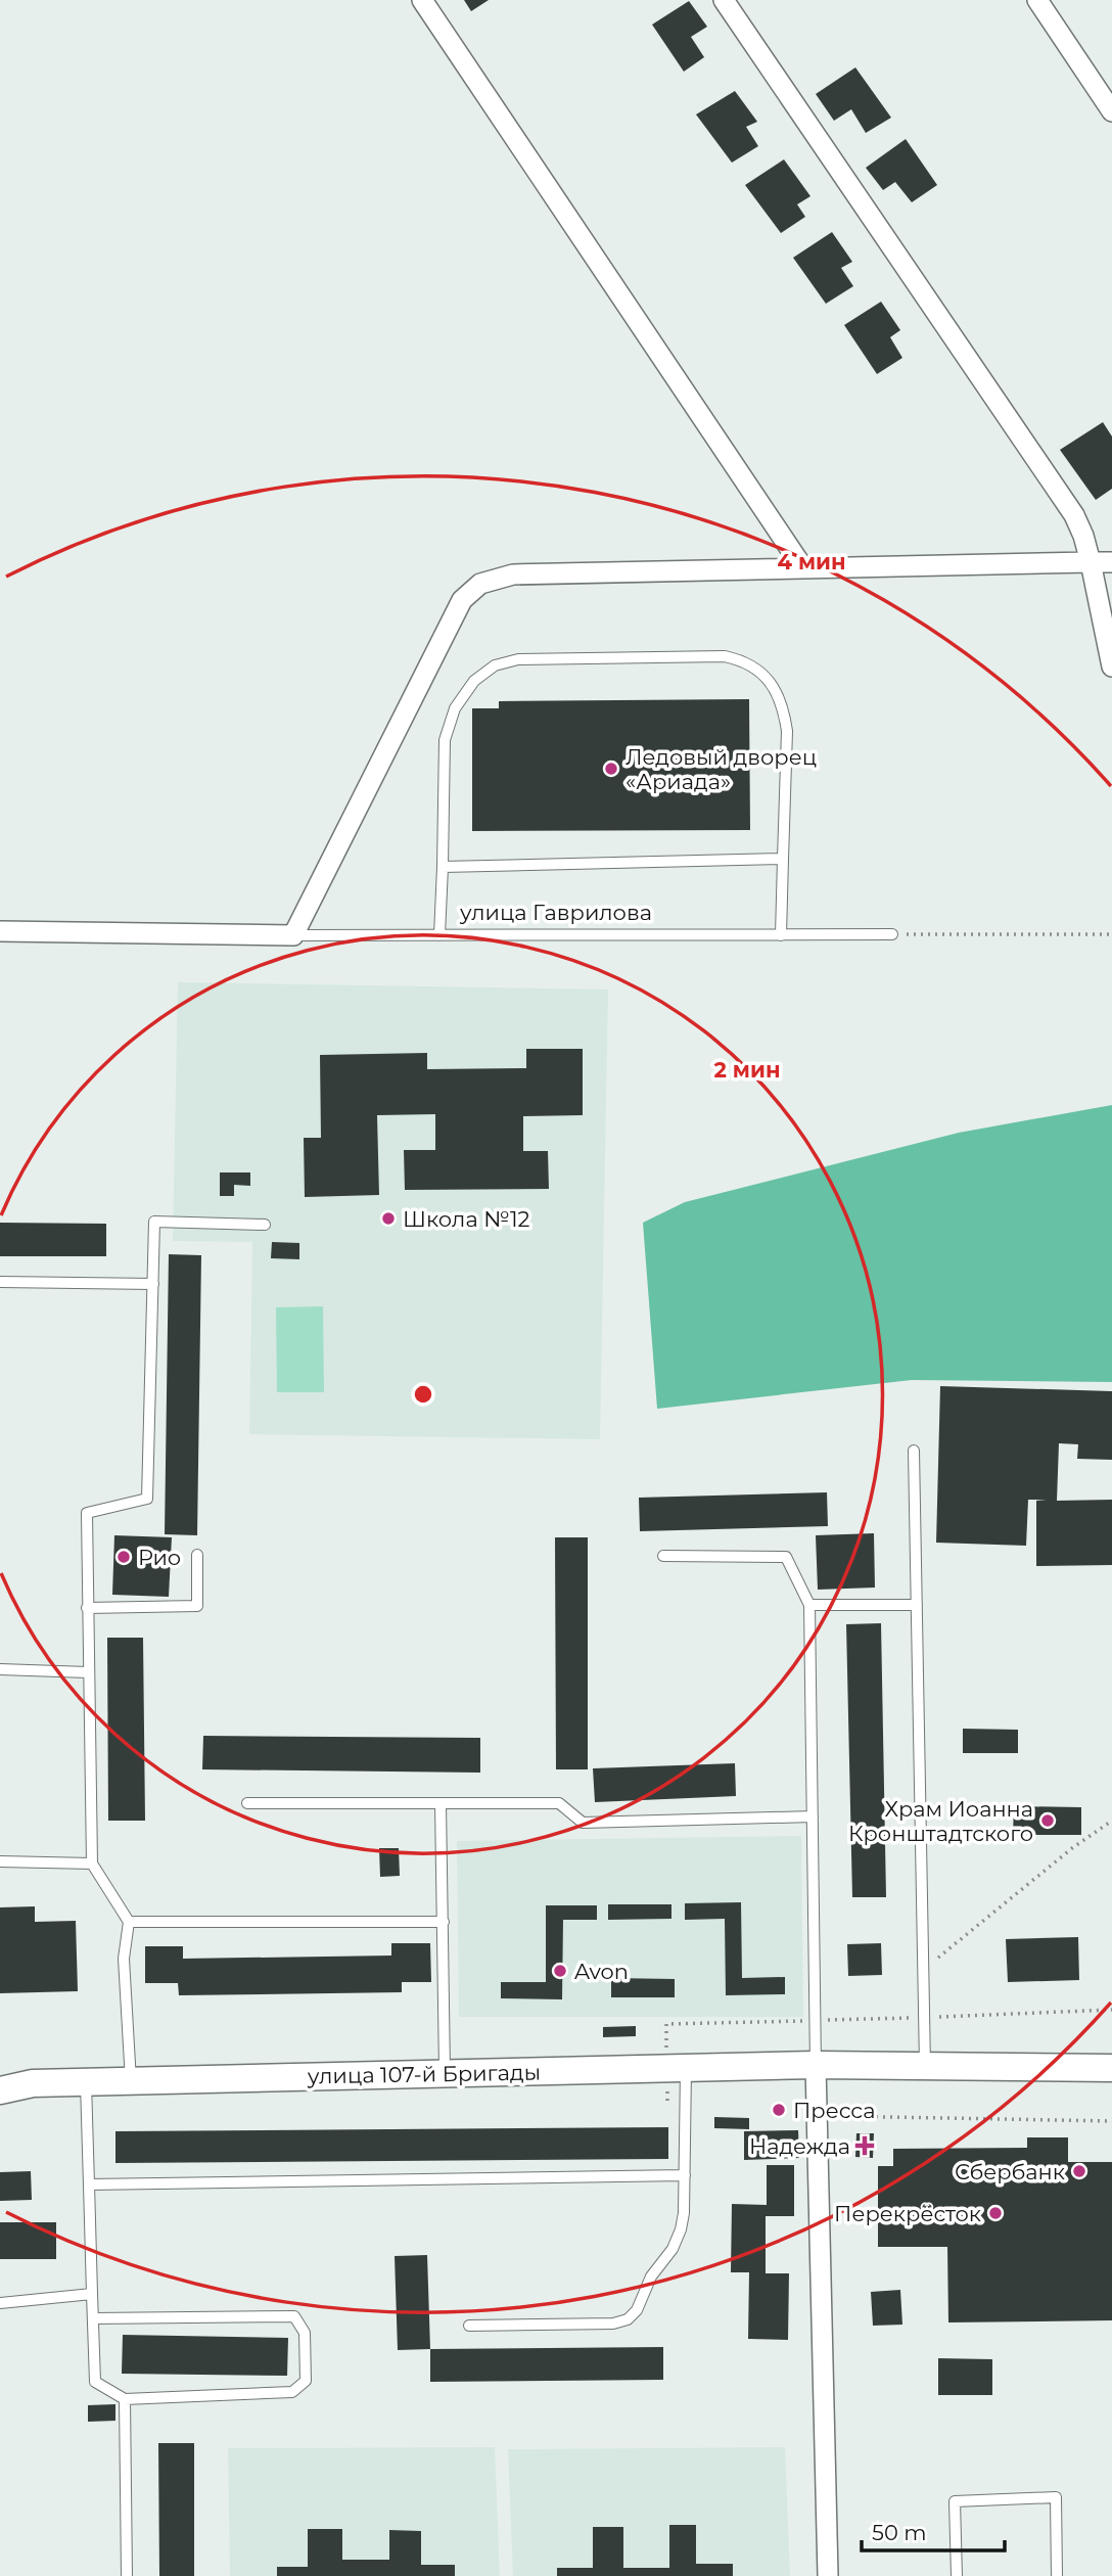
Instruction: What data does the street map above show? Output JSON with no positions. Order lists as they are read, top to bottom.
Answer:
{
  "streets": {
    "main road": ["улица 107-й Бригады"],
    "street": ["улица Гаврилова"]
  },
  "places": {
    "other": [
      "Ледовый дворец «Ариада»",
      "Школа №12",
      "Рио",
      "Храм Иоанна Кронштадтского",
      "Avon",
      "Пресса",
      "Сбербанк",
      "Перекрёсток"
    ],
    "health": ["Надежда"]
  },
  "scale_bar": "50 m",
  "rings": ["4 мин", "2 мин"]
}
